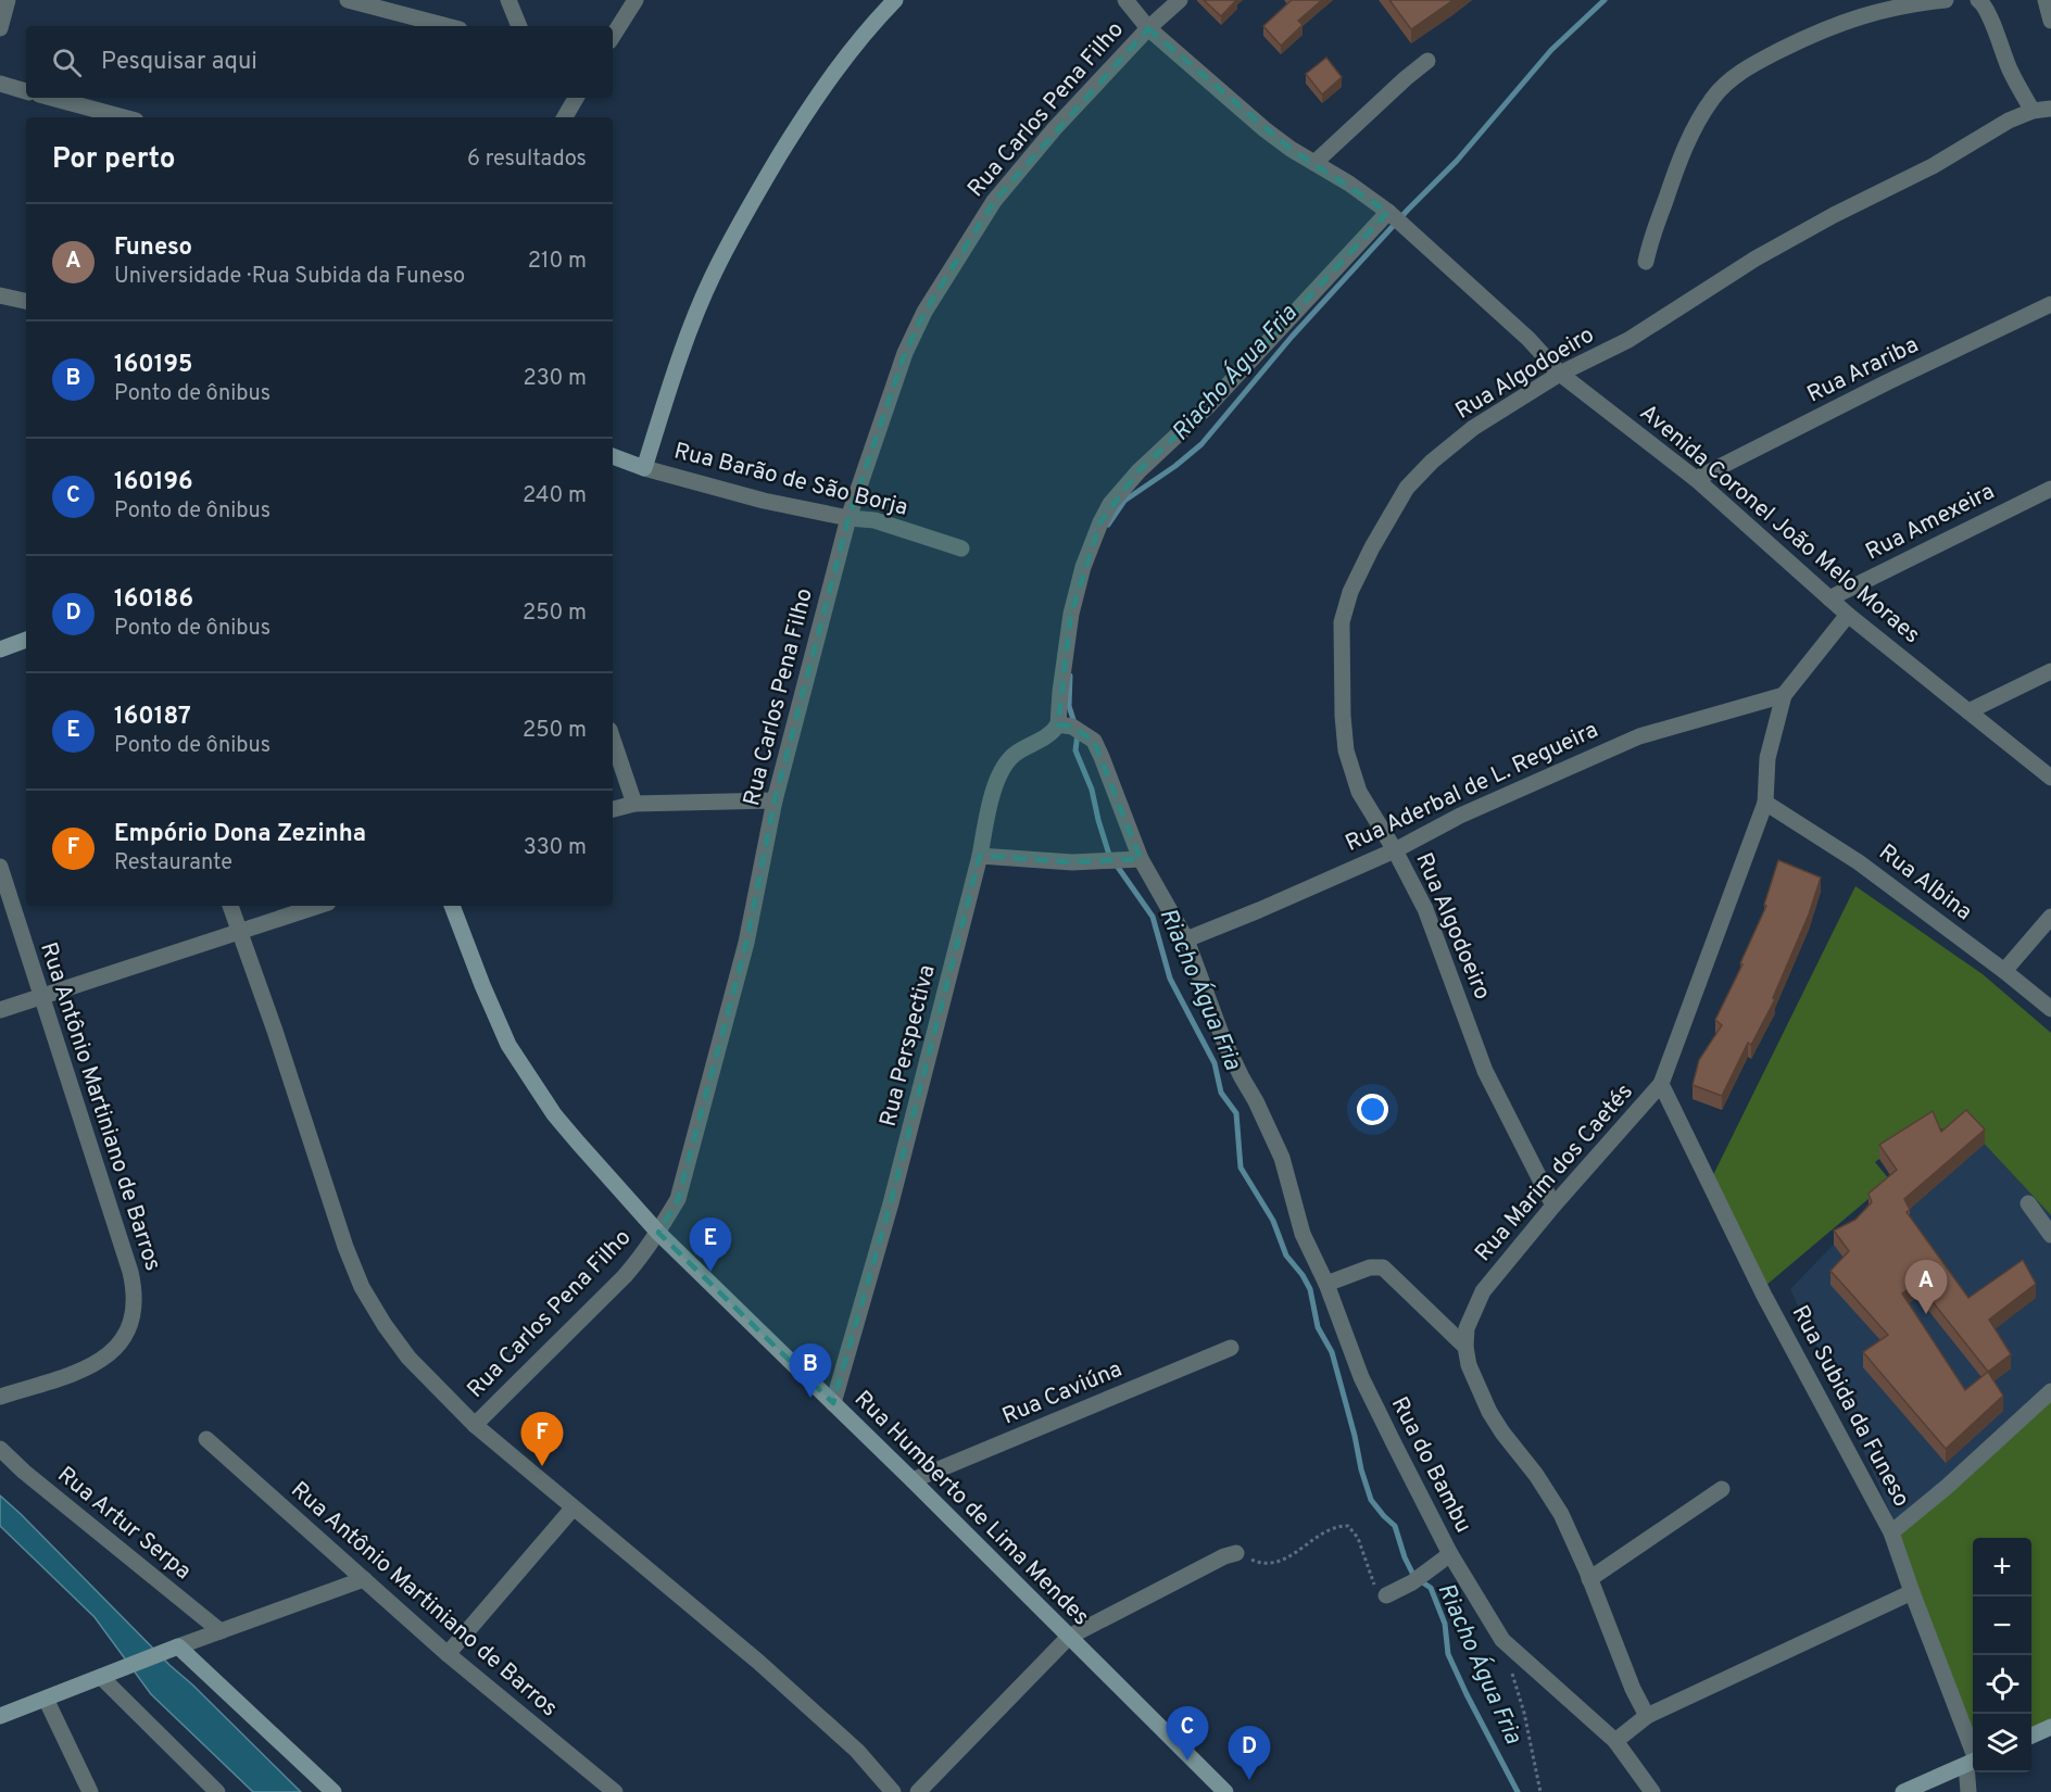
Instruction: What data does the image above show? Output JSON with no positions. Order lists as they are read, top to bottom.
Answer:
{
  "streets": {
    "street": [
      "Rua Carlos Pena Filho",
      "Rua Arariba",
      "Rua Algodoeiro",
      "Rua Barão de São Borja",
      "Rua Amexeira",
      "Avenida Coronel João Melo Moraes",
      "Rua Aderbal de L. Regueira",
      "Rua Albina",
      "Rua Perspectiva",
      "Rua Antônio Martiniano de Barros",
      "Rua Marim dos Caetés",
      "Rua Caviúna",
      "Rua Subida da Funeso",
      "Rua do Bambu",
      "Rua Humberto de Lima Mendes",
      "Rua Artur Serpa"
    ]
  },
  "crossings": [
    ["Rua Carlos Pena Filho", "Rua Barão de São Borja"],
    ["Rua Carlos Pena Filho", "Avenida Coronel João Melo Moraes"],
    ["Rua Carlos Pena Filho", "Rua Humberto de Lima Mendes"],
    ["Rua Arariba", "Avenida Coronel João Melo Moraes"],
    ["Rua Algodoeiro", "Avenida Coronel João Melo Moraes"],
    ["Rua Algodoeiro", "Rua Aderbal de L. Regueira"],
    ["Rua Algodoeiro", "Rua Marim dos Caetés"],
    ["Rua Amexeira", "Avenida Coronel João Melo Moraes"],
    ["Avenida Coronel João Melo Moraes", "Rua Marim dos Caetés"],
    ["Rua Aderbal de L. Regueira", "Rua Marim dos Caetés"],
    ["Rua Aderbal de L. Regueira", "Rua do Bambu"],
    ["Rua Albina", "Rua Marim dos Caetés"],
    ["Rua Perspectiva", "Rua do Bambu"],
    ["Rua Perspectiva", "Rua Humberto de Lima Mendes"],
    ["Rua Marim dos Caetés", "Rua Subida da Funeso"],
    ["Rua Caviúna", "Rua Humberto de Lima Mendes"]
  ],
  "water": ["Riacho Água Fria"],
  "page": {
    "search": "Pesquisar aqui",
    "heading": ["Por perto", "6 resultados"],
    "list": [
      {
        "mark": "A",
        "name": "Funeso",
        "note": "Universidade · Rua Subida da Funeso",
        "value": "210 m"
      },
      {
        "mark": "B",
        "name": "160195",
        "note": "Ponto de ônibus",
        "value": "230 m"
      },
      {
        "mark": "C",
        "name": "160196",
        "note": "Ponto de ônibus",
        "value": "240 m"
      },
      {
        "mark": "D",
        "name": "160186",
        "note": "Ponto de ônibus",
        "value": "250 m"
      },
      {
        "mark": "E",
        "name": "160187",
        "note": "Ponto de ônibus",
        "value": "250 m"
      },
      {
        "mark": "F",
        "name": "Empório Dona Zezinha",
        "note": "Restaurante",
        "value": "330 m"
      }
    ],
    "pins": [
      "E",
      "A",
      "B",
      "F",
      "C",
      "D"
    ],
    "map_buttons": ["+", "−"]
  }
}
